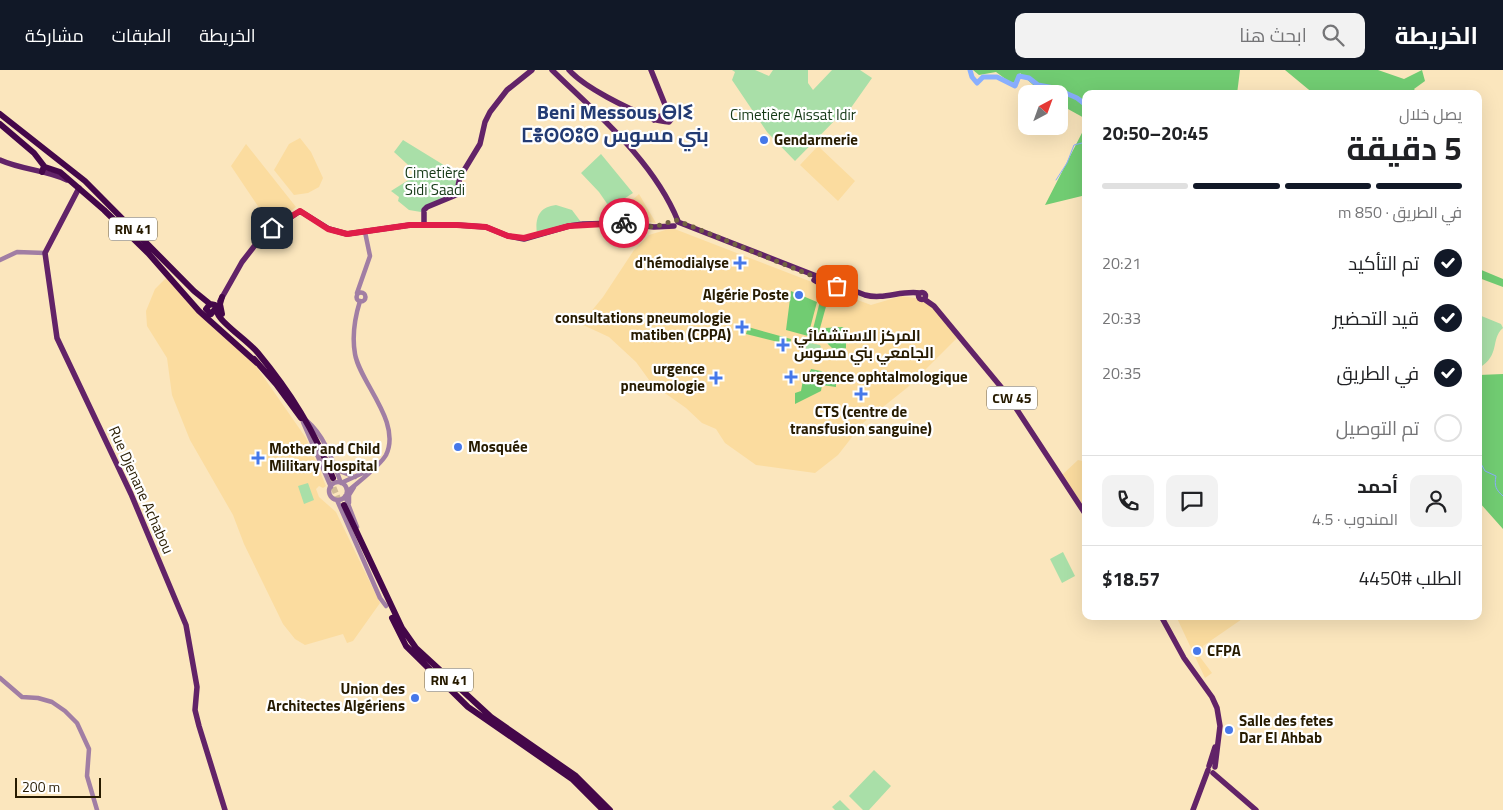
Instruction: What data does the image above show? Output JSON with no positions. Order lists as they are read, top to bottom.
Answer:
{
  "streets": {
    "highway": ["RN 41"],
    "main road": ["CW 45", "Rue Djenane Achabou"]
  },
  "districts": ["Beni Messous ⴱⵏⵉ ⵎⴻⵙⵙⵓⵙ بني مسوس"],
  "parks": ["Cimetière Aissat Idir", "Cimetière Sidi Saadi"],
  "places": {
    "other": [
      "Gendarmerie",
      "Algérie Poste",
      "Mosquée",
      "CFPA",
      "Union des Architectes Algériens",
      "Salle des fetes Dar El Ahbab"
    ],
    "health": [
      "d'hémodialyse",
      "consultations pneumologie matiben (CPPA)",
      "المركز الاستشفائي الجامعي بني مسوس",
      "urgence ophtalmologique",
      "urgence pneumologie",
      "CTS (centre de transfusion sanguine)",
      "Mother and Child Military Hospital"
    ]
  },
  "scale_bar": "200 m",
  "north": "top right",
  "page": {
    "header": "الخريطة",
    "search": "ابحث هنا",
    "nav": ["الخريطة", "الطبقات", "مشاركة"],
    "heading": ["5 دقيقة", "يصل خلال", "20:45–20:50"],
    "panel": [
      "أحمد",
      "المندوب · 4.5",
      "الطلب #4450",
      "$18.57"
    ],
    "bar": "في الطريق · 850 m",
    "list": [
      ["تم التأكيد", "20:21"],
      ["قيد التحضير", "20:33"],
      ["في الطريق", "20:35"],
      "تم التوصيل"
    ],
    "scale": "200 m"
  }
}
